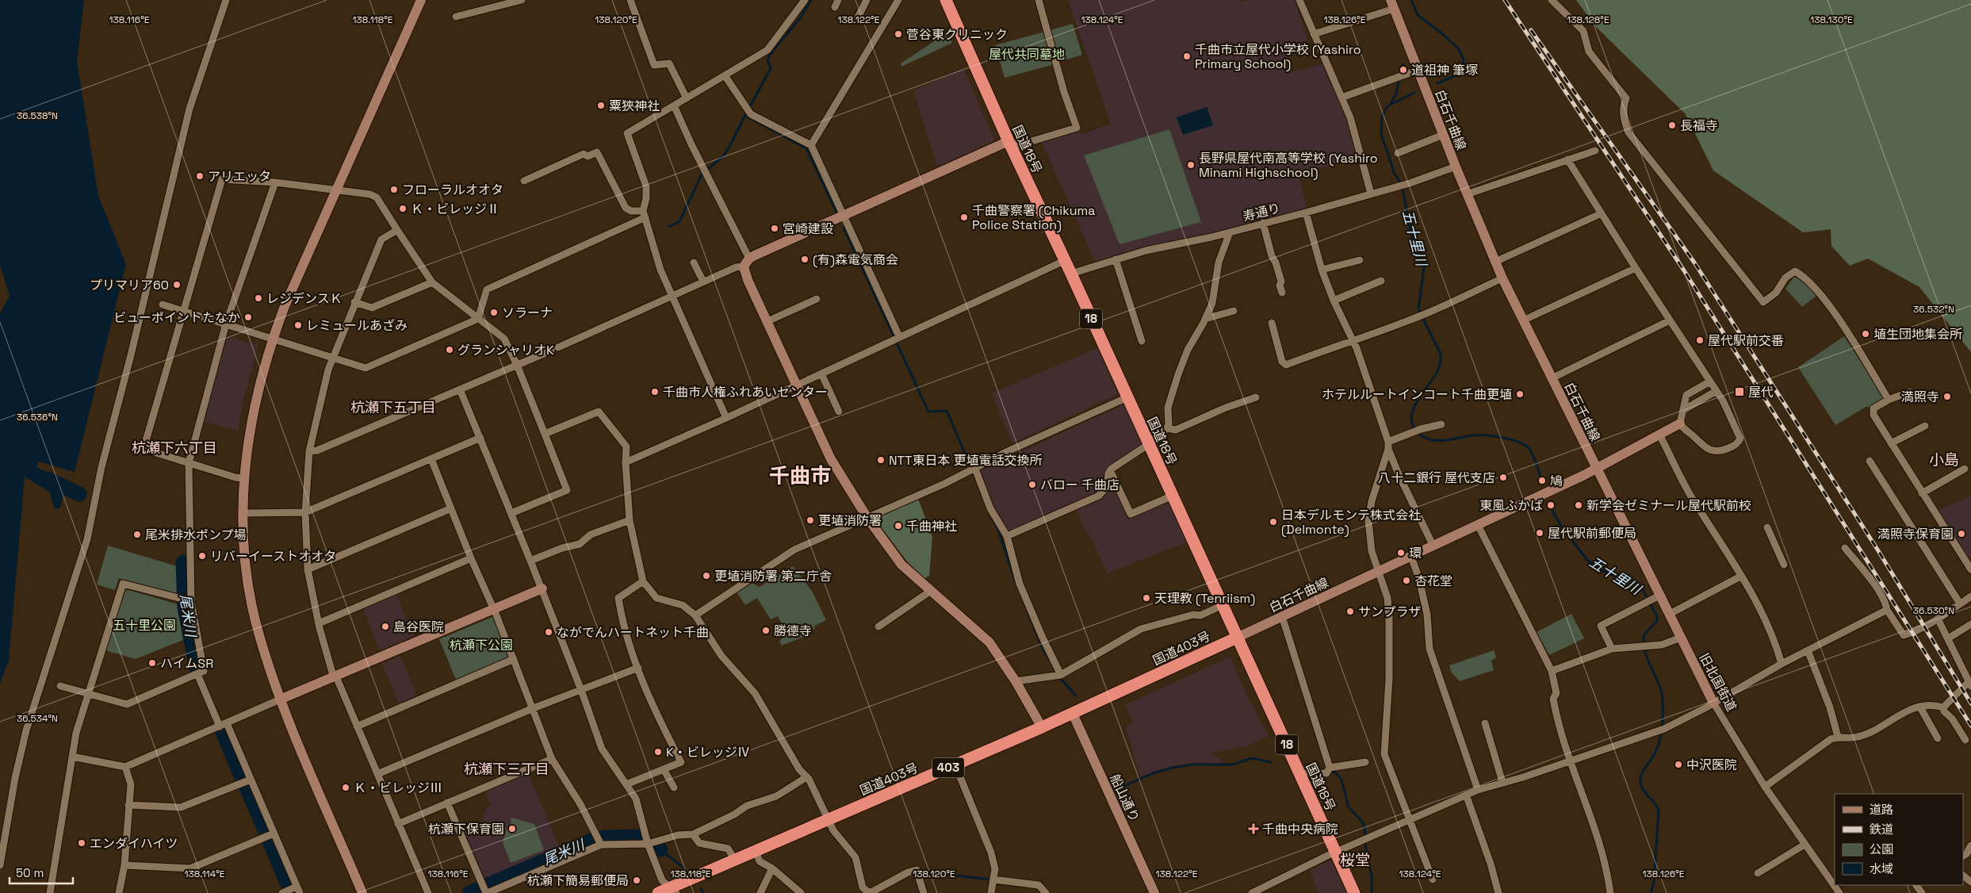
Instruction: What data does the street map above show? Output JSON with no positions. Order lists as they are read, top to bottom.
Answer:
{
  "streets": {
    "highway": [
      "国道18号",
      "18",
      "国道403号",
      "403"
    ],
    "street": [
      "白石千曲線",
      "寿通り",
      "旧北国街道",
      "船山通り"
    ]
  },
  "crossings": [
    ["白石千曲線", "国道18号"],
    ["白石千曲線", "寿通り"],
    ["白石千曲線", "国道403号"],
    ["白石千曲線", "旧北国街道"],
    ["国道18号", "寿通り"],
    ["国道18号", "国道403号"],
    ["国道403号", "船山通り"]
  ],
  "districts": [
    "杭瀬下五丁目",
    "杭瀬下六丁目",
    "小島",
    "千曲市",
    "杭瀬下三丁目",
    "桜堂"
  ],
  "water": ["五十里川", "尾米川"],
  "parks": ["屋代共同墓地", "五十里公園", "杭瀬下公園"],
  "places": {
    "other": [
      "菅谷東クリニック",
      "千曲市立屋代小学校 (Yashiro Primary School)",
      "道祖神 筆塚",
      "粟狹神社",
      "長福寺",
      "長野県屋代南高等学校 (Yashiro Minami Highschool)",
      "アリエッタ",
      "フローラルオオタ",
      "Ｋ・ビレッジⅡ",
      "千曲警察署 (Chikuma Police Station)",
      "宮崎建設",
      "(有)森電気商会",
      "プリマリア60",
      "レジデンスＫ",
      "ソラーナ",
      "ビューポイントたなか",
      "レミュールあざみ",
      "埴生団地集会所",
      "屋代駅前交番",
      "グランシャリオK",
      "千曲市人権ふれあいセンター",
      "ホテルルートインコート千曲更埴",
      "満照寺",
      "NTT東日本 更埴電話交換所",
      "八十二銀行 屋代支店",
      "鳩",
      "バロー 千曲店",
      "東風ふかば",
      "新学会ゼミナール屋代駅前校",
      "更埴消防署",
      "日本デルモンテ株式会社 (Delmonte)",
      "千曲神社",
      "屋代駅前郵便局",
      "満照寺保育園",
      "尾米排水ポンプ場",
      "環",
      "リバーイーストオオタ",
      "更埴消防署 第二庁舎",
      "杏花堂",
      "天理教 (Tenriism)",
      "サンプラザ",
      "島谷医院",
      "勝德寺",
      "ながでんハートネット千曲",
      "ハイムSR",
      "K・ビレッジⅣ",
      "中沢医院",
      "Ｋ・ビレッジⅢ",
      "杭瀬下保育園",
      "エンダイハイツ",
      "杭瀬下簡易郵便局"
    ],
    "transit": ["屋代"],
    "health": ["千曲中央病院"]
  },
  "legend": [
    "道路",
    "鉄道",
    "公園",
    "水域"
  ],
  "scale_bar": "50 m",
  "coordinates": [
    "138.116°E",
    "138.118°E",
    "138.120°E",
    "138.122°E",
    "138.124°E",
    "138.126°E",
    "138.128°E",
    "138.130°E",
    "36.538°N",
    "36.532°N",
    "36.536°N",
    "36.530°N",
    "36.534°N",
    "138.114°E"
  ]
}
